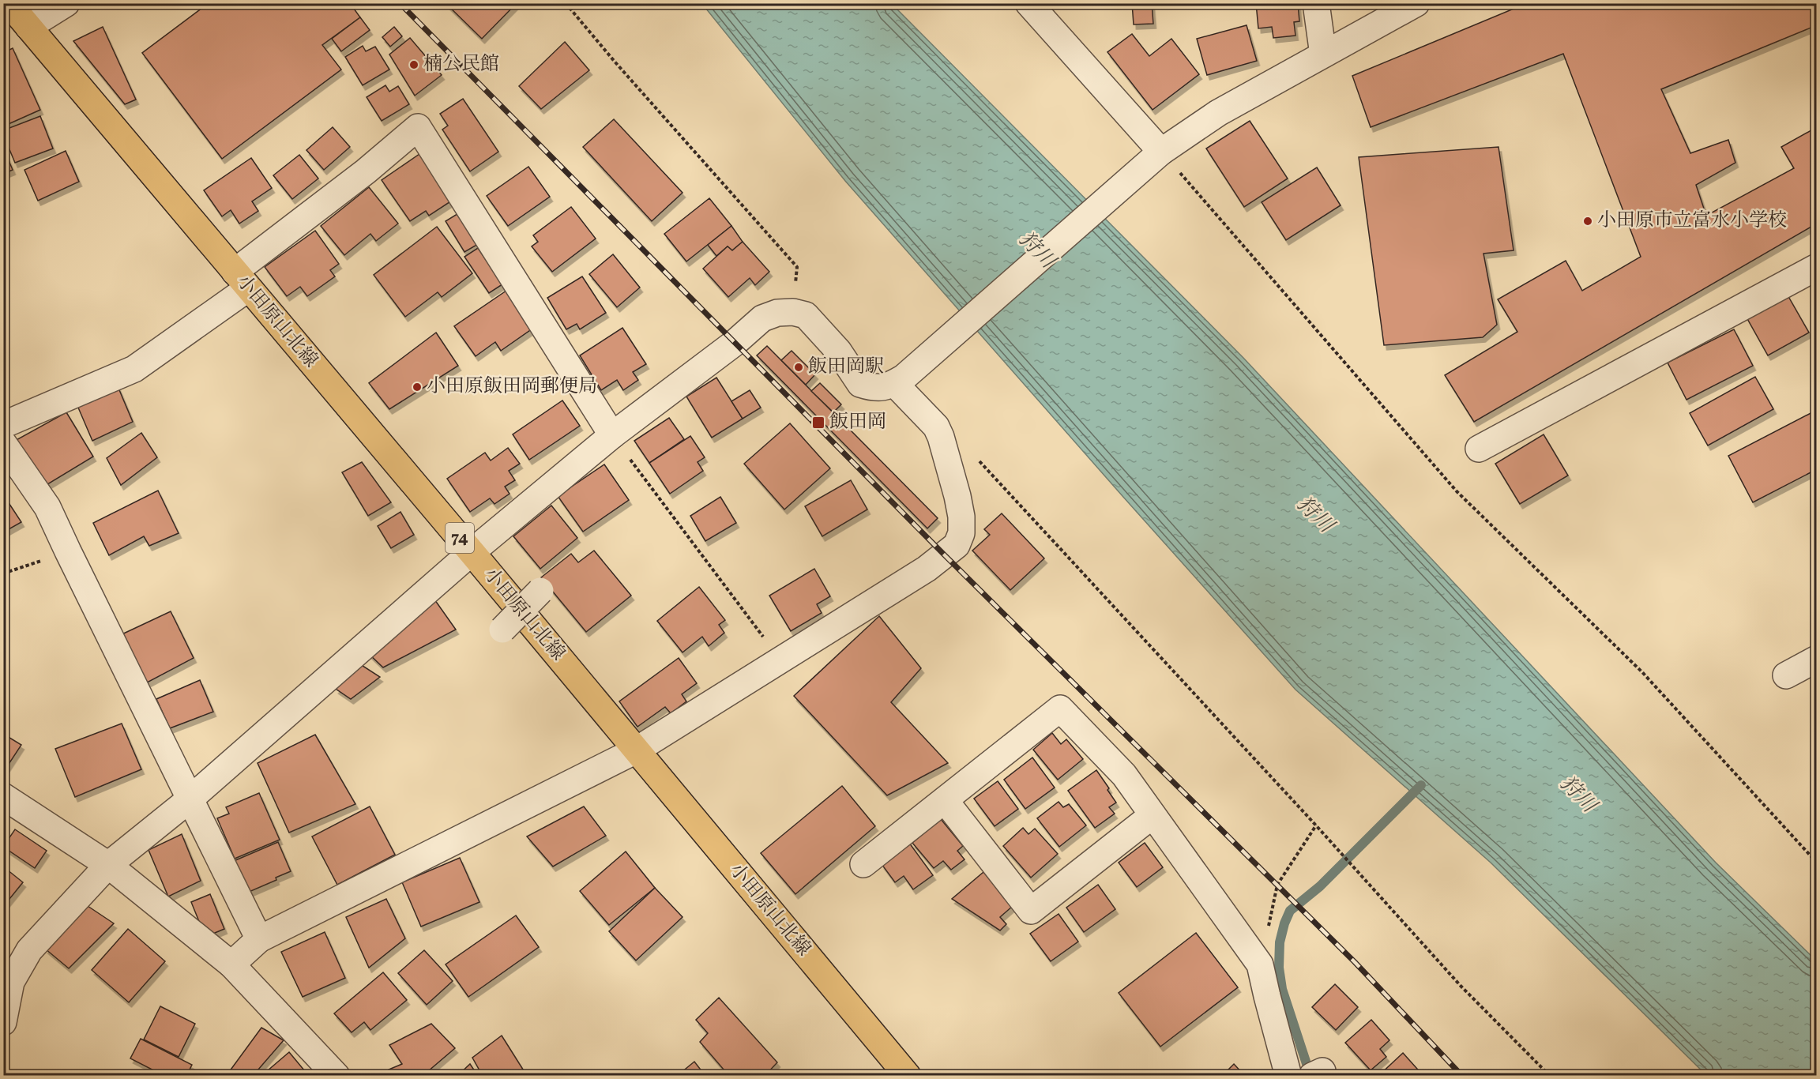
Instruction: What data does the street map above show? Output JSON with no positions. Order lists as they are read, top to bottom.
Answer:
{
  "streets": {
    "main road": ["小田原山北線", "74"]
  },
  "water": ["狩川"],
  "places": {
    "other": [
      "楠公民館",
      "小田原市立富水小学校",
      "飯田岡駅",
      "小田原飯田岡郵便局"
    ],
    "transit": ["飯田岡"]
  }
}
